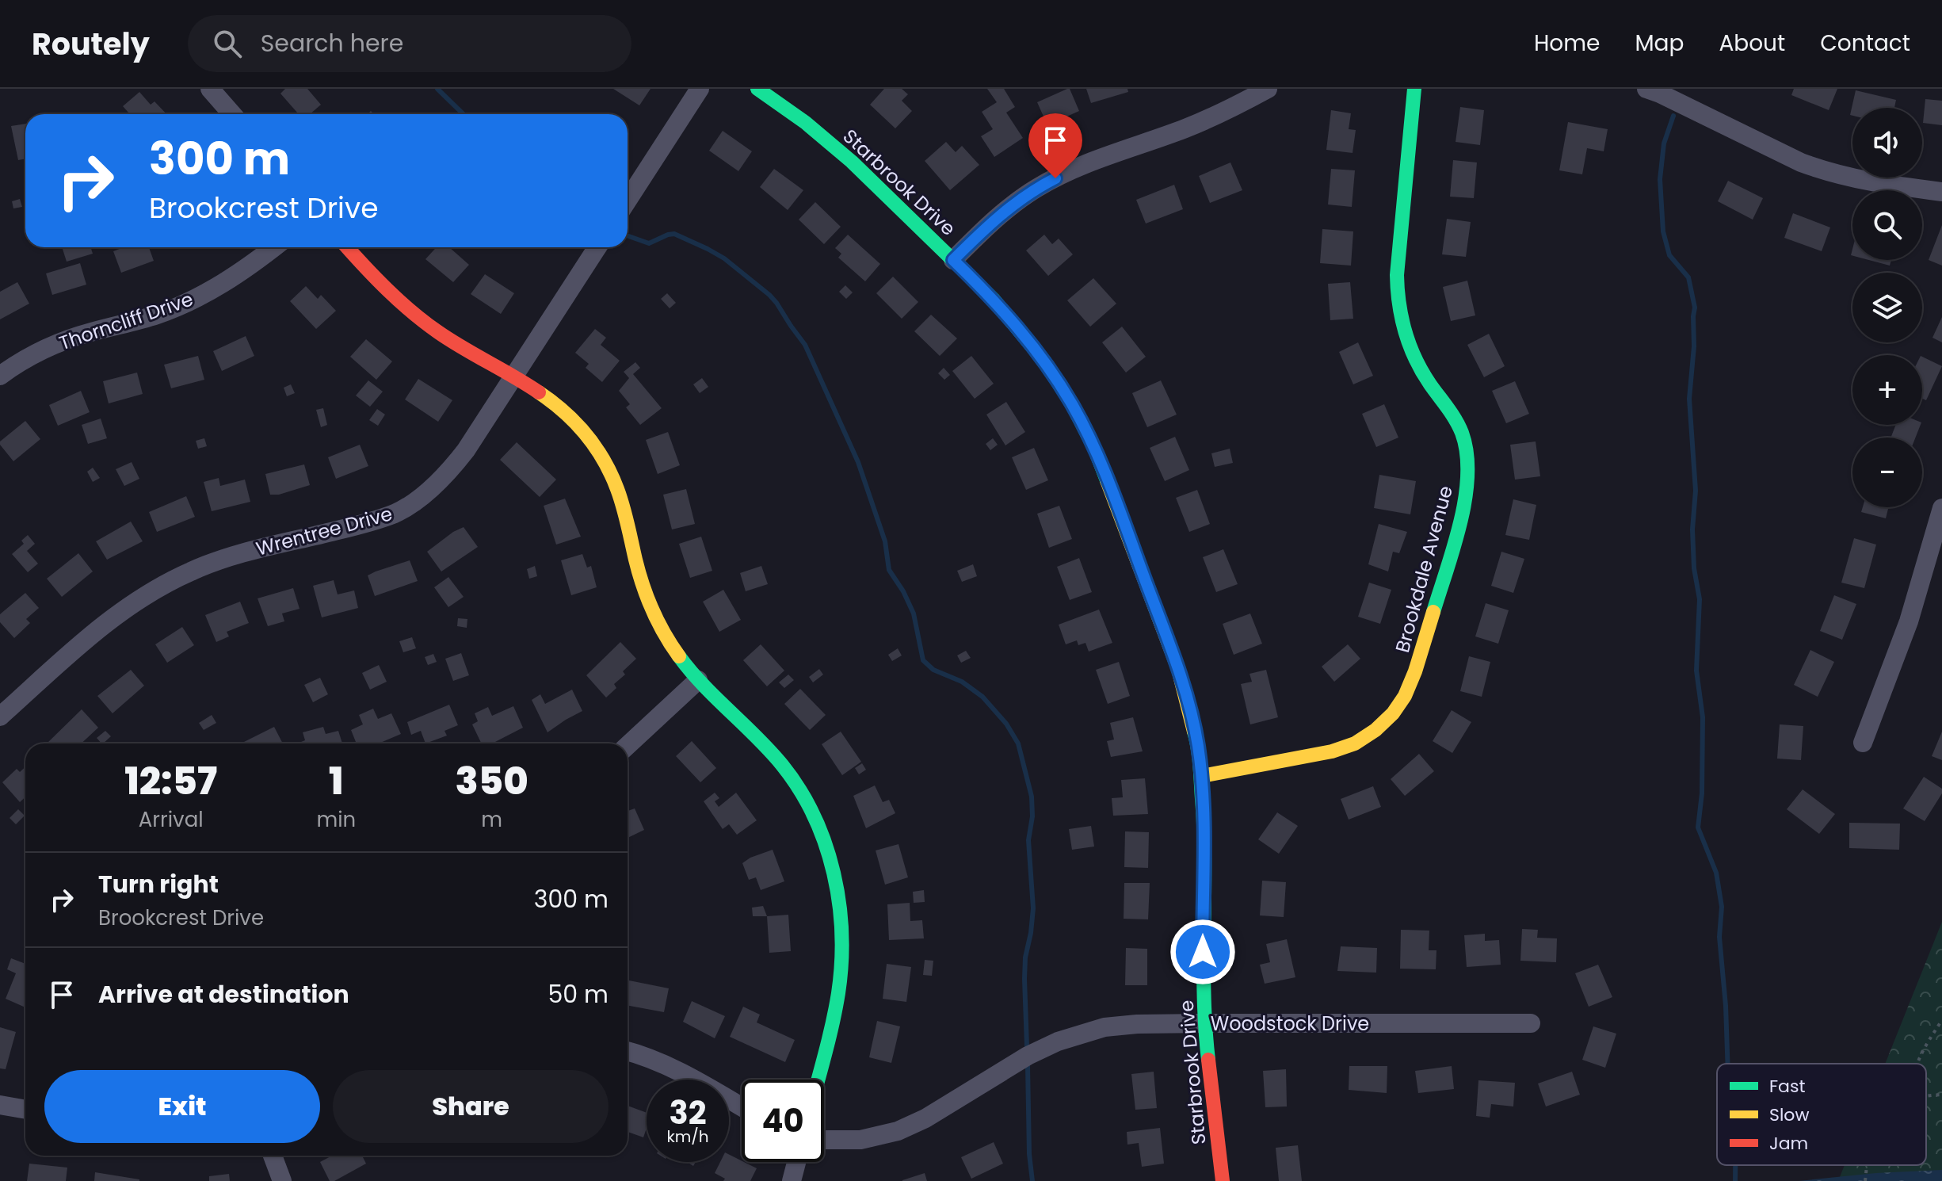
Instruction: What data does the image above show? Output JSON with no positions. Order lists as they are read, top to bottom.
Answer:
{
  "streets": {
    "street": [
      "Starbrook Drive",
      "Thorncliff Drive",
      "Wrentree Drive",
      "Brookdale Avenue",
      "Woodstock Drive"
    ]
  },
  "crossings": [
    ["Starbrook Drive", "Brookdale Avenue"],
    ["Starbrook Drive", "Woodstock Drive"]
  ],
  "legend": ["Fast", "Slow", "Jam"],
  "page": {
    "header": "Routely",
    "search": "Search here",
    "nav": [
      "Home",
      "Map",
      "About",
      "Contact"
    ],
    "map_buttons": ["+", "−"],
    "turn": ["300 m", "Brookcrest Drive"],
    "eta": [
      "12:57",
      "Arrival",
      "1",
      "min",
      "350",
      "m"
    ],
    "list": [
      {
        "name": "Turn right",
        "note": "Brookcrest Drive",
        "value": "300 m"
      },
      {
        "name": "Arrive at destination",
        "value": "50 m"
      }
    ],
    "buttons": ["Exit", "Share"],
    "speed": "32 km/h",
    "limit": "40"
  }
}
